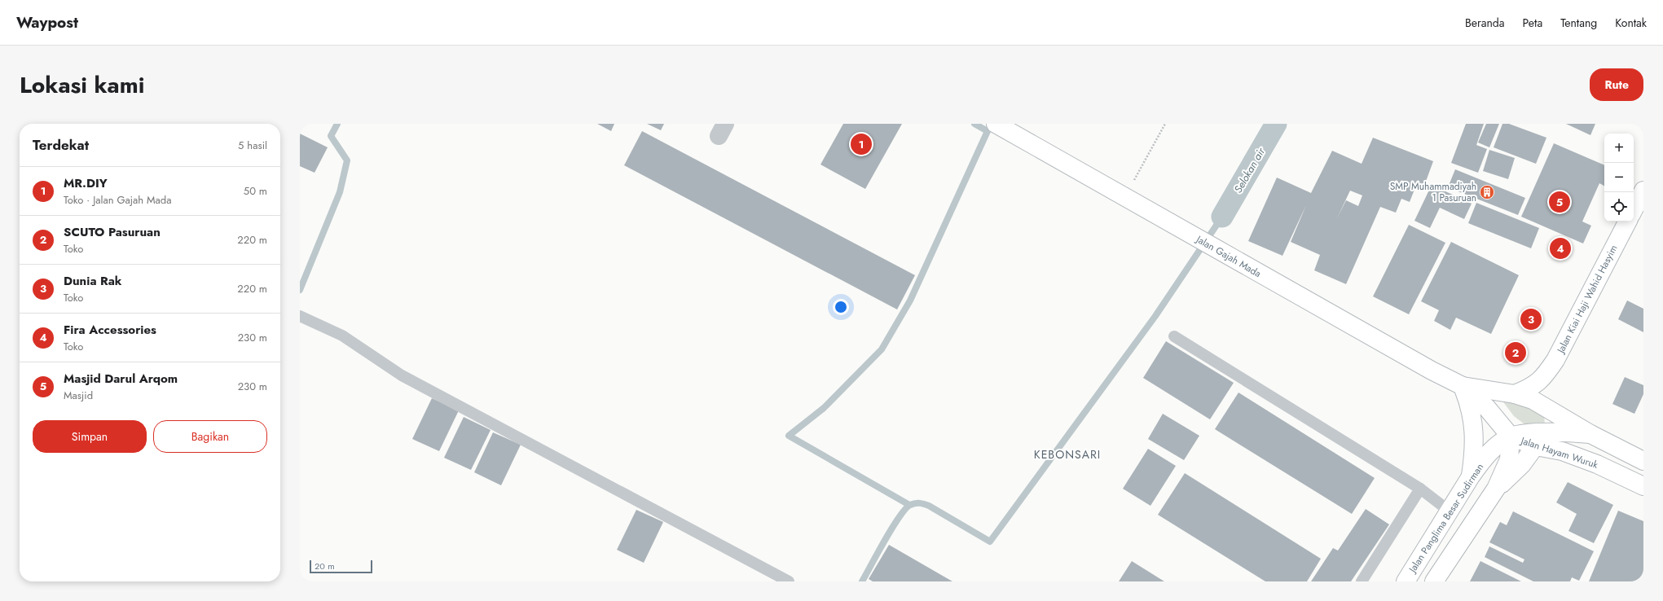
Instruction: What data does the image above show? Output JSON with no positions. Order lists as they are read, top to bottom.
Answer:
{
  "streets": {
    "main road": [
      "Jalan Gajah Mada",
      "Jalan Kiai Haji Wahid Hasyim",
      "Jalan Hayam Wuruk",
      "Jalan Panglima Besar Sudirman"
    ]
  },
  "districts": ["KEBONSARI"],
  "water": ["Selokan air"],
  "places": {
    "building": ["SMP Muhammadiyah 1 Pasuruan"]
  },
  "scale_bar": "20 m",
  "page": {
    "header": "Waypost",
    "nav": [
      "Beranda",
      "Peta",
      "Tentang",
      "Kontak"
    ],
    "title": "Lokasi kami",
    "buttons": [
      "Rute",
      ["Simpan", "Bagikan"]
    ],
    "heading": ["Terdekat", "5 hasil"],
    "pins": [
      "1",
      "5",
      "4",
      "3",
      "2"
    ],
    "map_buttons": ["+", "−"],
    "list": [
      {
        "mark": "1",
        "name": "MR.DIY",
        "note": "Toko · Jalan Gajah Mada",
        "value": "50 m"
      },
      {
        "mark": "2",
        "name": "SCUTO Pasuruan",
        "note": "Toko",
        "value": "220 m"
      },
      {
        "mark": "3",
        "name": "Dunia Rak",
        "note": "Toko",
        "value": "220 m"
      },
      {
        "mark": "4",
        "name": "Fira Accessories",
        "note": "Toko",
        "value": "230 m"
      },
      {
        "mark": "5",
        "name": "Masjid Darul Arqom",
        "note": "Masjid",
        "value": "230 m"
      }
    ],
    "scale": "20 m"
  }
}
